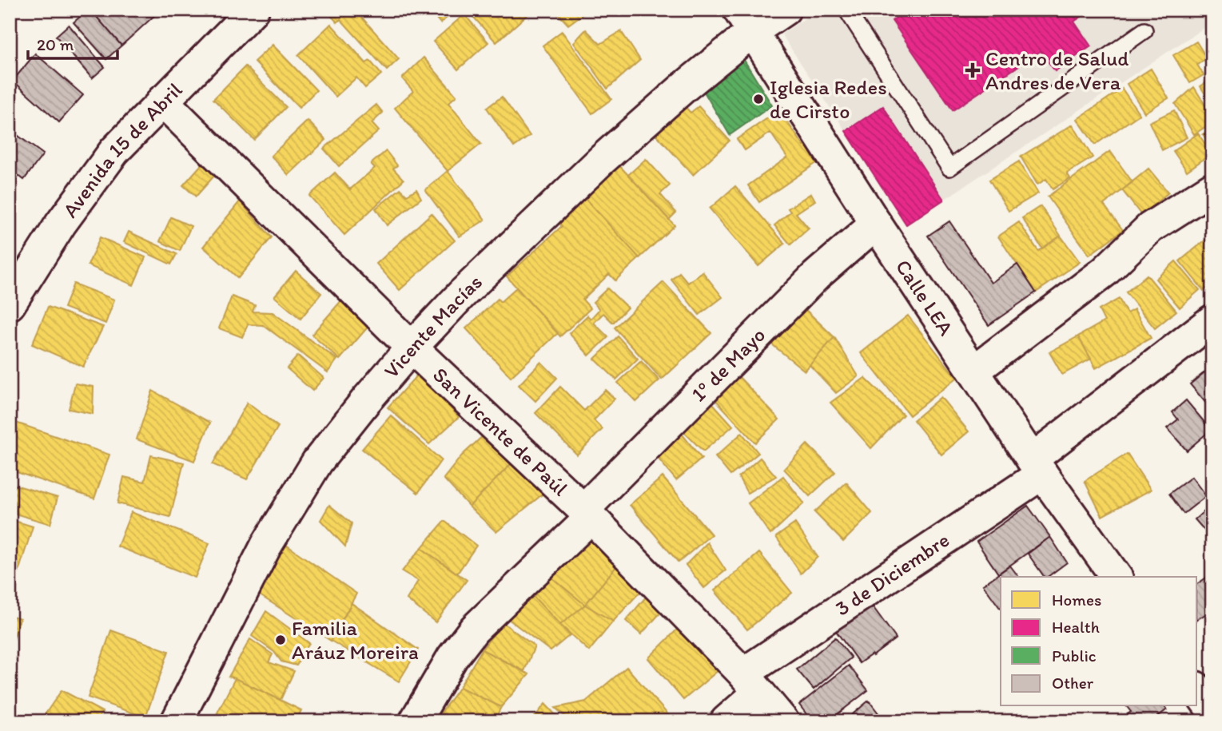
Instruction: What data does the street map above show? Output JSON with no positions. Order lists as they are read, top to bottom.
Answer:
{
  "streets": {
    "street": [
      "Avenida 15 de Abril",
      "Calle LEA",
      "Vicente Macías",
      "1º de Mayo",
      "San Vicente de Paúl",
      "3 de Diciembre"
    ]
  },
  "crossings": [
    ["Avenida 15 de Abril", "San Vicente de Paúl"],
    ["Calle LEA", "Vicente Macías"],
    ["Calle LEA", "1º de Mayo"],
    ["Calle LEA", "3 de Diciembre"],
    ["Vicente Macías", "San Vicente de Paúl"],
    ["1º de Mayo", "San Vicente de Paúl"],
    ["San Vicente de Paúl", "3 de Diciembre"]
  ],
  "places": {
    "health": ["Centro de Salud Andres de Vera"],
    "other": ["Iglesia Redes de Cirsto", "Familia Aráuz Moreira"]
  },
  "legend": [
    "Homes",
    "Health",
    "Public",
    "Other"
  ],
  "scale_bar": "20 m"
}
